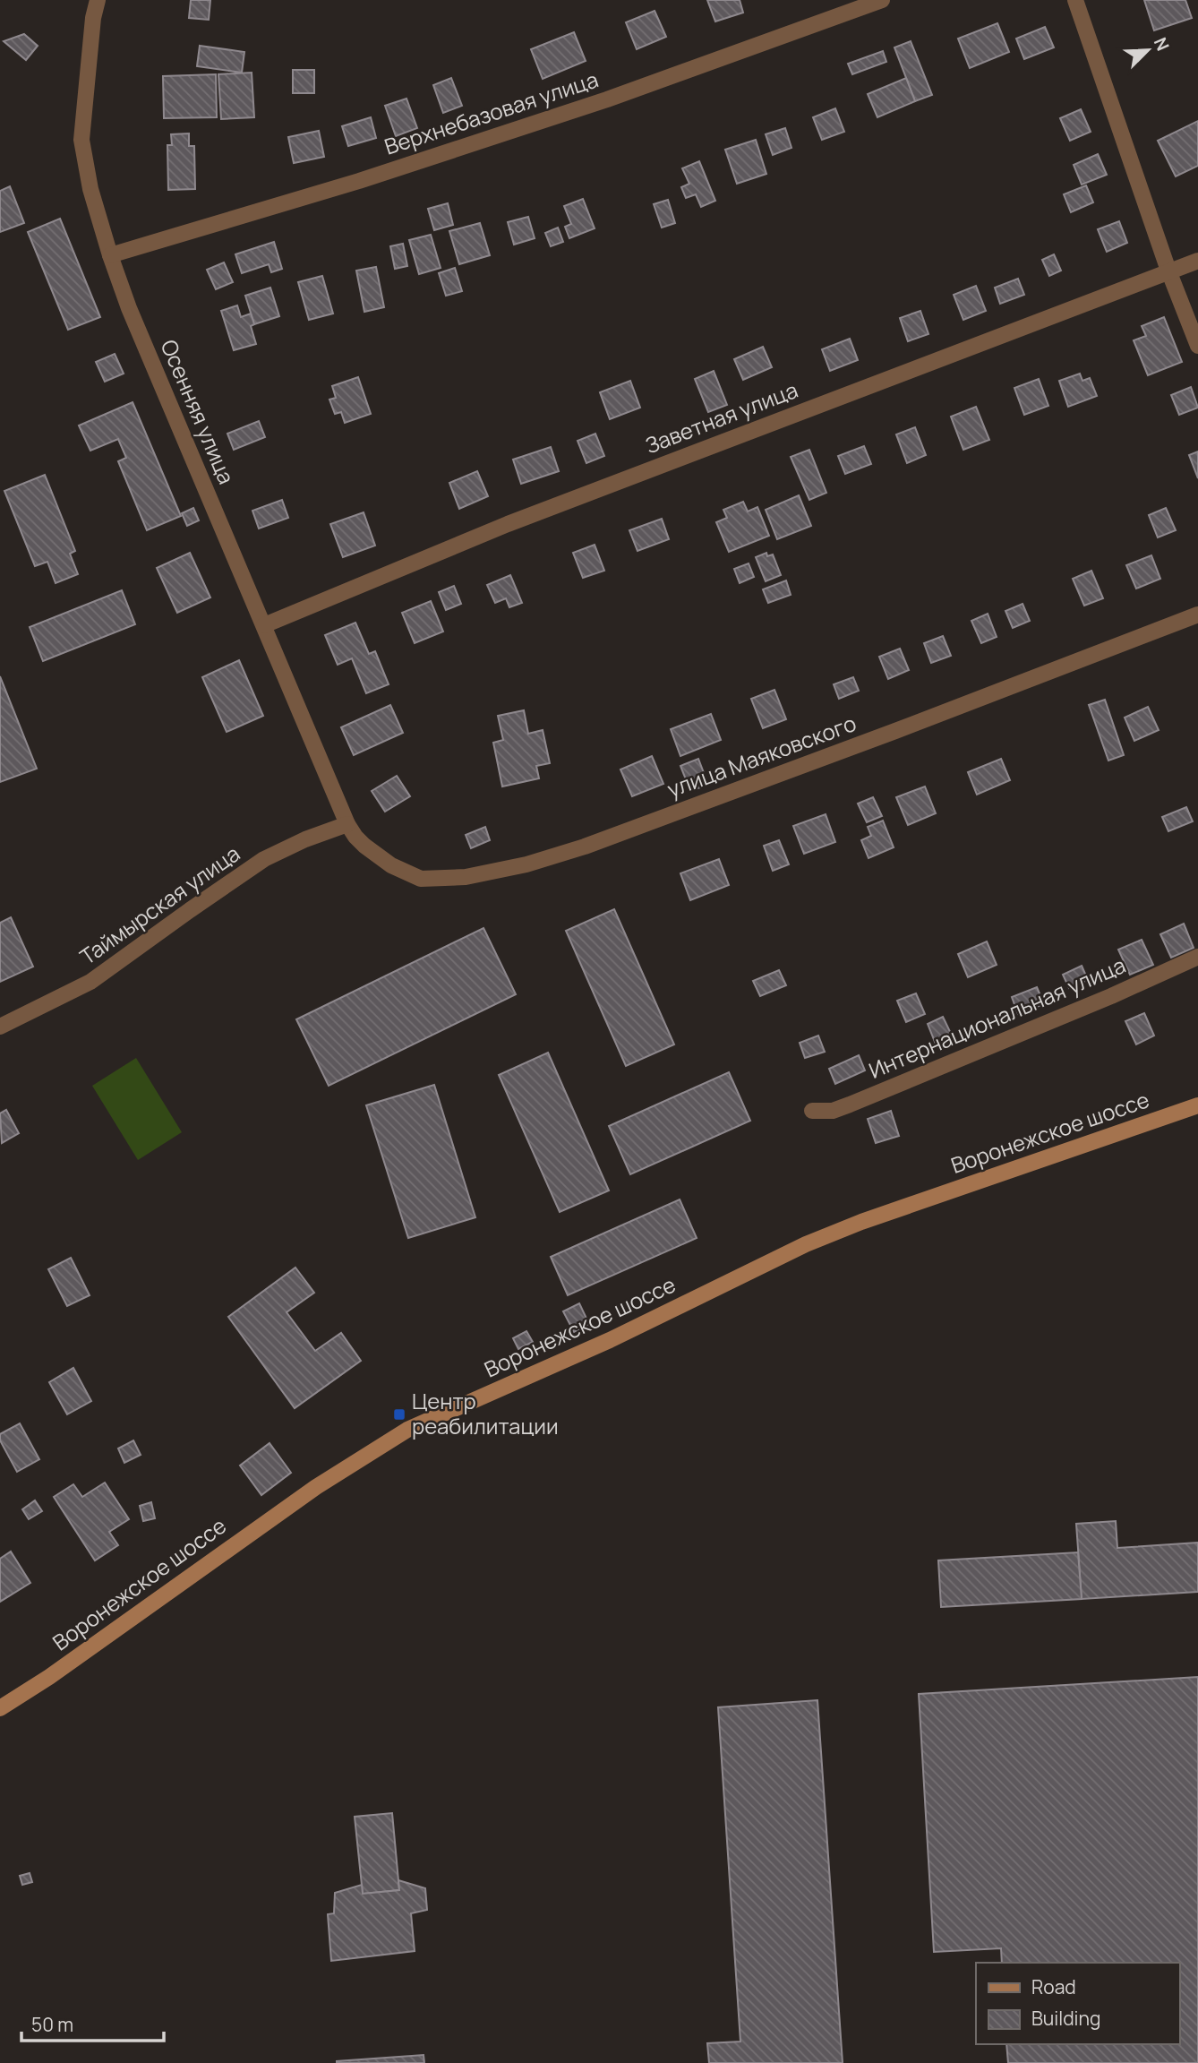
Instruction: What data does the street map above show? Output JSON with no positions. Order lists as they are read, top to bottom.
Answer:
{
  "streets": {
    "main road": ["Воронежское шоссе"],
    "street": [
      "Верхнебазовая улица",
      "Осенняя улица",
      "Заветная улица",
      "улица Маяковского",
      "Таймырская улица",
      "Интернациональная улица"
    ]
  },
  "crossings": [
    ["Верхнебазовая улица", "Осенняя улица"],
    ["Осенняя улица", "Заветная улица"],
    ["Осенняя улица", "улица Маяковского"],
    ["Осенняя улица", "Таймырская улица"],
    ["улица Маяковского", "Таймырская улица"]
  ],
  "places": {
    "transit": ["Центр реабилитации"]
  },
  "legend": ["Road", "Building"],
  "scale_bar": "50 m",
  "north": "top right"
}
